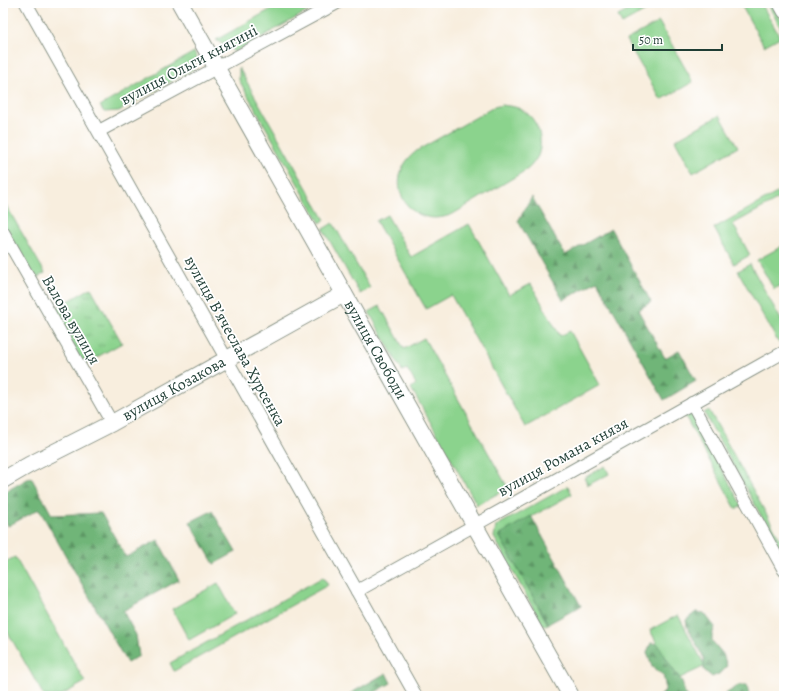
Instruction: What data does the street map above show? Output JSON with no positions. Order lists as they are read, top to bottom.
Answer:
{
  "streets": {
    "street": [
      "вулиця Ольги княгині",
      "Валова вулиця",
      "вулиця Вʼячеслава Хурсенка",
      "вулиця Свободи",
      "вулиця Козакова",
      "вулиця Романа князя"
    ]
  },
  "crossings": [
    ["вулиця Ольги княгині", "вулиця Вʼячеслава Хурсенка"],
    ["вулиця Ольги княгині", "вулиця Свободи"],
    ["Валова вулиця", "вулиця Козакова"],
    ["вулиця Вʼячеслава Хурсенка", "вулиця Козакова"],
    ["вулиця Вʼячеслава Хурсенка", "вулиця Романа князя"],
    ["вулиця Свободи", "вулиця Козакова"],
    ["вулиця Свободи", "вулиця Романа князя"]
  ],
  "scale_bar": "50 m"
}
